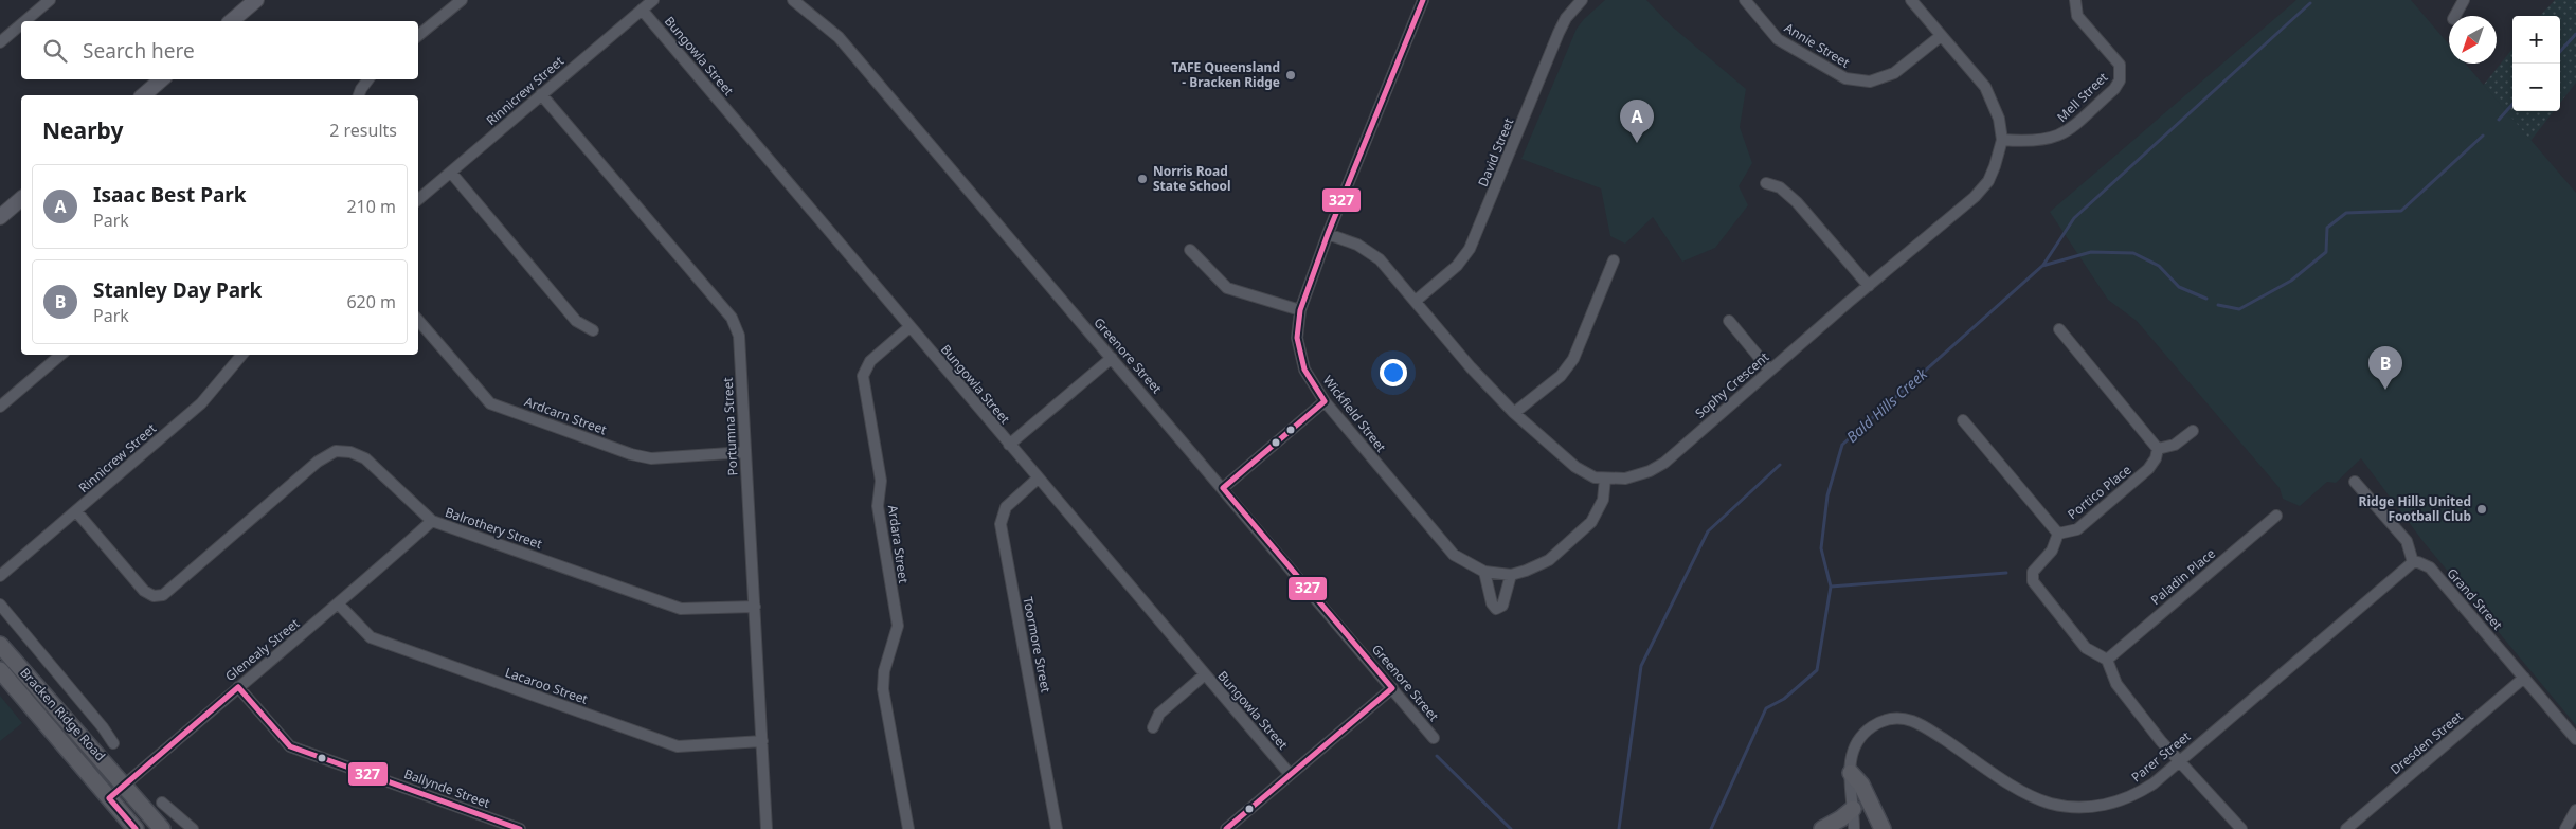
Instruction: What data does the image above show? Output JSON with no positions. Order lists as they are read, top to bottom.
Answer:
{
  "streets": {
    "main road": ["Bracken Ridge Road"],
    "street": [
      "Annie Street",
      "Bungowla Street",
      "Rinnicrew Street",
      "Mell Street",
      "David Street",
      "Greenore Street",
      "Sophy Crescent",
      "Wickfield Street",
      "Ardcarn Street",
      "Portumna Street",
      "Portico Place",
      "Balrothery Street",
      "Ardara Street",
      "Paladin Place",
      "Grand Street",
      "Toormore Street",
      "Glenealy Street",
      "Lacaroo Street",
      "Dresden Street",
      "Parer Street",
      "Ballynde Street"
    ]
  },
  "crossings": [
    ["Annie Street", "Sophy Crescent"],
    ["Bungowla Street", "Rinnicrew Street"],
    ["Bungowla Street", "Ardara Street"],
    ["Bungowla Street", "Toormore Street"],
    ["Rinnicrew Street", "Portumna Street"],
    ["Rinnicrew Street", "Balrothery Street"],
    ["Mell Street", "Sophy Crescent"],
    ["David Street", "Sophy Crescent"],
    ["Sophy Crescent", "Wickfield Street"],
    ["Ardcarn Street", "Portumna Street"],
    ["Portumna Street", "Balrothery Street"],
    ["Portumna Street", "Lacaroo Street"],
    ["Portico Place", "Paladin Place"],
    ["Balrothery Street", "Glenealy Street"],
    ["Grand Street", "Dresden Street"],
    ["Grand Street", "Parer Street"],
    ["Glenealy Street", "Lacaroo Street"],
    ["Glenealy Street", "Bracken Ridge Road"],
    ["Glenealy Street", "Ballynde Street"]
  ],
  "water": ["Bald Hills Creek"],
  "places": ["TAFE Queensland - Bracken Ridge", "Norris Road State School", "Ridge Hills United Football Club"],
  "lines": ["transit line 327"],
  "north": "bottom left",
  "page": {
    "map_buttons": ["+", "−"],
    "search": "Search here",
    "heading": ["Nearby", "2 results"],
    "pins": ["A", "B"],
    "list": [
      {
        "mark": "A",
        "name": "Isaac Best Park",
        "note": "Park",
        "value": "210 m"
      },
      {
        "mark": "B",
        "name": "Stanley Day Park",
        "note": "Park",
        "value": "620 m"
      }
    ]
  }
}
